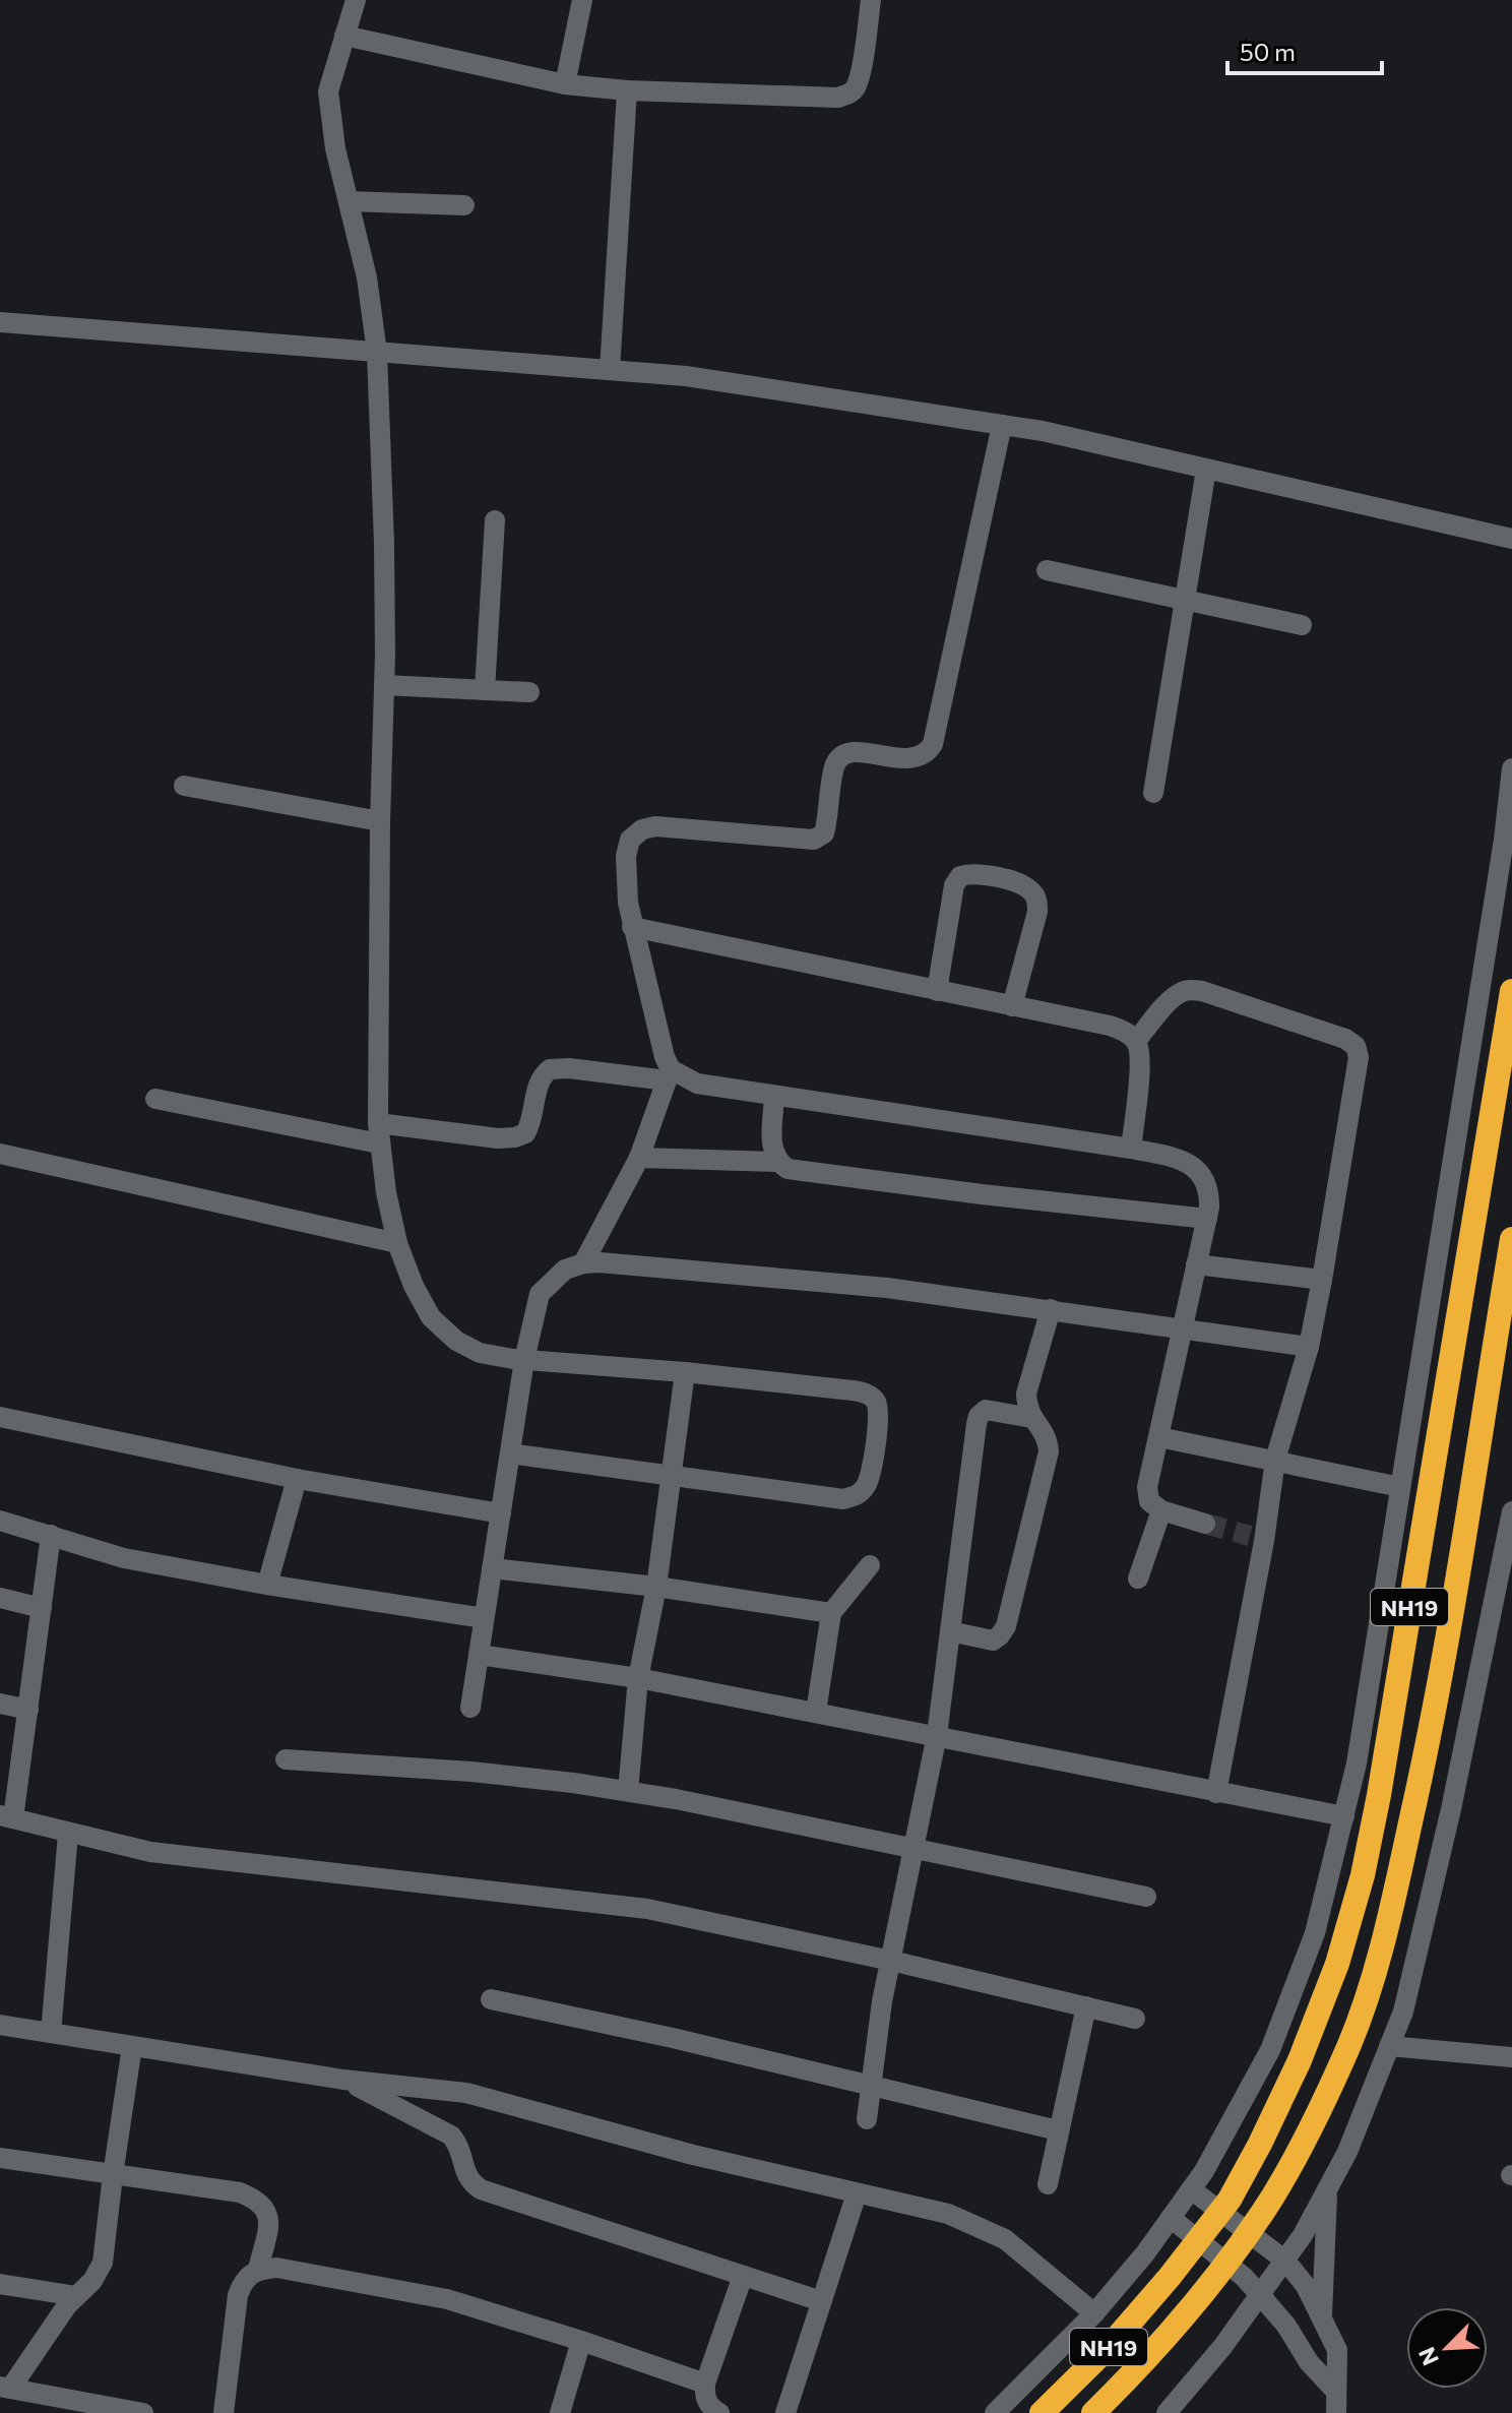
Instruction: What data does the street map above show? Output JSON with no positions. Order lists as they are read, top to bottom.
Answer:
{
  "streets": {
    "highway": ["NH19"]
  },
  "scale_bar": "50 m",
  "north": "bottom left"
}
